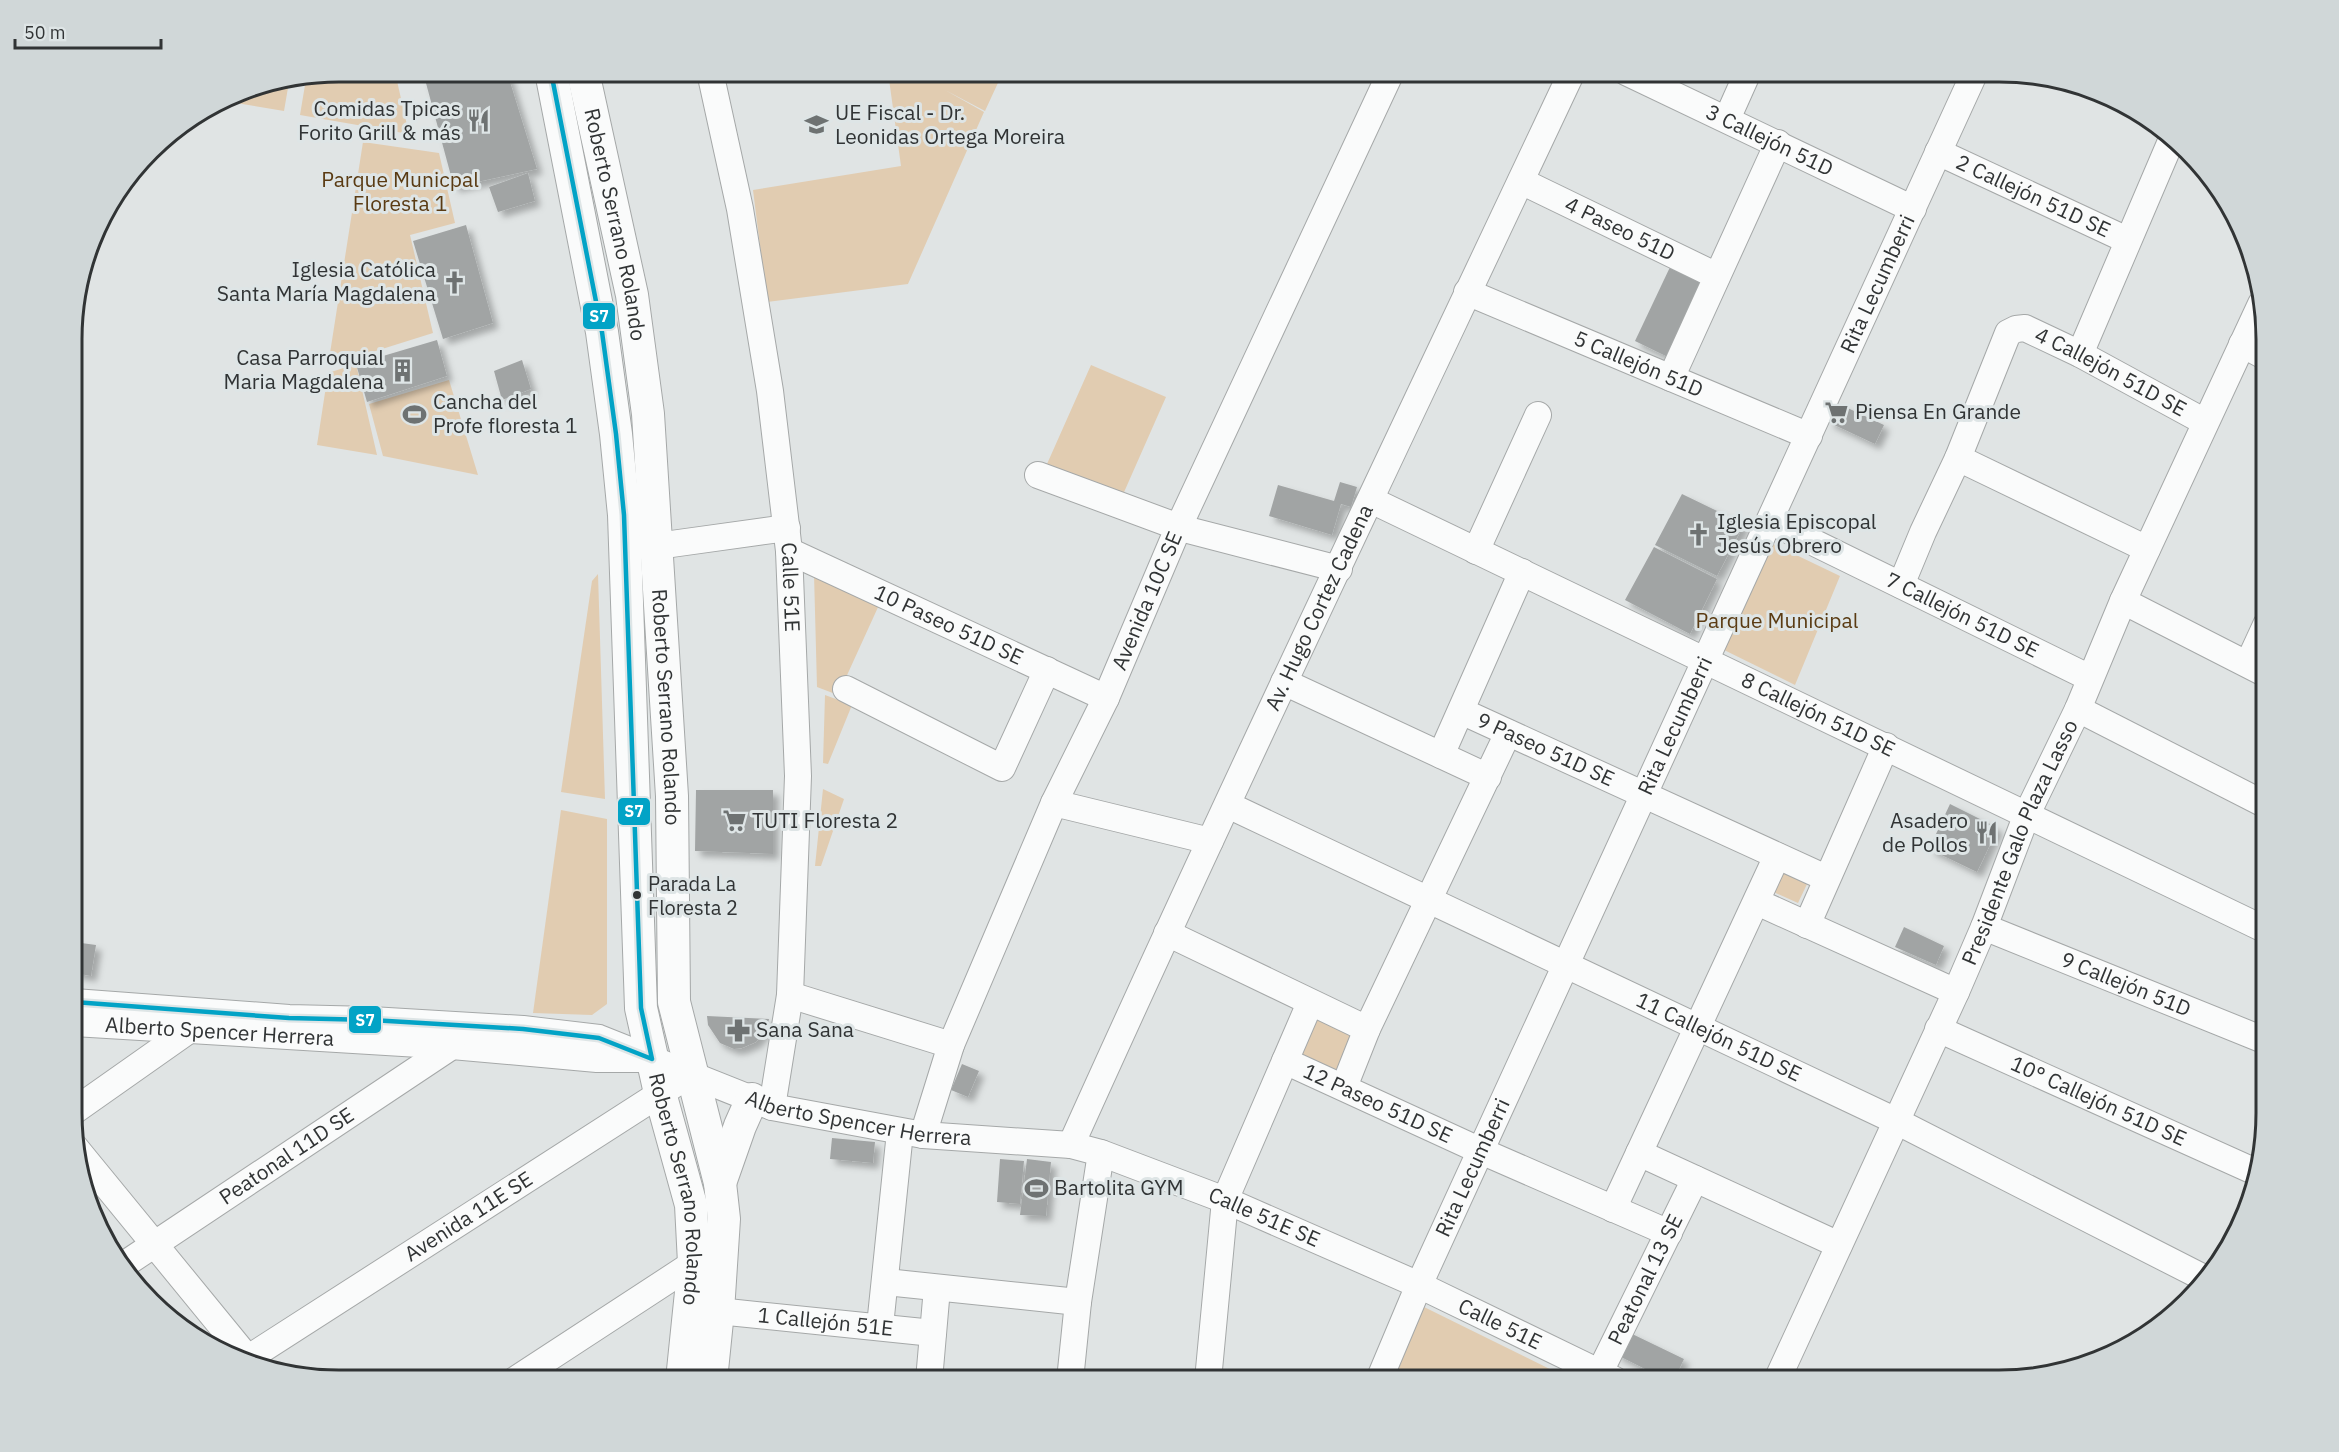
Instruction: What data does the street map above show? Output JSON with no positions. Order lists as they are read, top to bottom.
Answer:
{
  "streets": {
    "main road": ["Roberto Serrano Rolando"],
    "street": [
      "3 Callejón 51D",
      "2 Callejón 51D SE",
      "4 Paseo 51D",
      "Rita Lecumberri",
      "5 Callejón 51D",
      "4 Callejón 51D SE",
      "Calle 51E",
      "Avenida 10C SE",
      "Av. Hugo Cortez Cadena",
      "7 Callejón 51D SE",
      "10 Paseo 51D SE",
      "8 Callejón 51D SE",
      "9 Paseo 51D SE",
      "Presidente Galo Plaza Lasso",
      "9 Callejón 51D",
      "Alberto Spencer Herrera",
      "11 Callejón 51D SE",
      "10° Callejón 51D SE",
      "12 Paseo 51D SE",
      "Peatonal 11D SE",
      "Avenida 11E SE",
      "Calle 51E SE",
      "Peatonal 13 SE",
      "1 Callejón 51E"
    ]
  },
  "crossings": [
    ["3 Callejón 51D", "Rita Lecumberri"],
    ["2 Callejón 51D SE", "Rita Lecumberri"],
    ["Roberto Serrano Rolando", "Alberto Spencer Herrera"],
    ["Roberto Serrano Rolando", "Avenida 11E SE"],
    ["Roberto Serrano Rolando", "1 Callejón 51E"],
    ["4 Paseo 51D", "Av. Hugo Cortez Cadena"],
    ["Rita Lecumberri", "5 Callejón 51D"],
    ["Rita Lecumberri", "Calle 51E"],
    ["Rita Lecumberri", "7 Callejón 51D SE"],
    ["Rita Lecumberri", "8 Callejón 51D SE"],
    ["Rita Lecumberri", "9 Paseo 51D SE"],
    ["Rita Lecumberri", "11 Callejón 51D SE"],
    ["Rita Lecumberri", "12 Paseo 51D SE"],
    ["Rita Lecumberri", "Calle 51E SE"],
    ["5 Callejón 51D", "Av. Hugo Cortez Cadena"],
    ["4 Callejón 51D SE", "Presidente Galo Plaza Lasso"],
    ["Calle 51E", "10 Paseo 51D SE"],
    ["Calle 51E", "Alberto Spencer Herrera"],
    ["Calle 51E", "Calle 51E SE"],
    ["Avenida 10C SE", "10 Paseo 51D SE"],
    ["Avenida 10C SE", "Alberto Spencer Herrera"],
    ["Avenida 10C SE", "1 Callejón 51E"],
    ["Av. Hugo Cortez Cadena", "8 Callejón 51D SE"],
    ["Av. Hugo Cortez Cadena", "Alberto Spencer Herrera"],
    ["Av. Hugo Cortez Cadena", "11 Callejón 51D SE"],
    ["Av. Hugo Cortez Cadena", "Calle 51E SE"],
    ["7 Callejón 51D SE", "Presidente Galo Plaza Lasso"],
    ["8 Callejón 51D SE", "Presidente Galo Plaza Lasso"],
    ["Presidente Galo Plaza Lasso", "9 Callejón 51D"],
    ["Presidente Galo Plaza Lasso", "11 Callejón 51D SE"],
    ["Presidente Galo Plaza Lasso", "10° Callejón 51D SE"],
    ["Alberto Spencer Herrera", "Peatonal 11D SE"],
    ["Alberto Spencer Herrera", "Avenida 11E SE"],
    ["Alberto Spencer Herrera", "Calle 51E SE"],
    ["12 Paseo 51D SE", "Peatonal 13 SE"]
  ],
  "parks": ["Parque Municpal Floresta 1", "Parque Municipal"],
  "places": {
    "restaurant": ["Comidas Tpicas Forito Grill & más", "Asadero de Pollos"],
    "school or university": ["UE Fiscal - Dr. Leonidas Ortega Moreira"],
    "church": ["Iglesia Católica Santa María Magdalena", "Iglesia Episcopal Jesús Obrero"],
    "building": ["Casa Parroquial Maria Magdalena"],
    "supermarket": ["Piensa En Grande", "TUTI Floresta 2"],
    "sports": ["Cancha del Profe floresta 1", "Bartolita GYM"],
    "other": ["Parada La Floresta 2"],
    "pharmacy": ["Sana Sana"]
  },
  "lines": ["transit line S7"],
  "scale_bar": "50 m"
}
